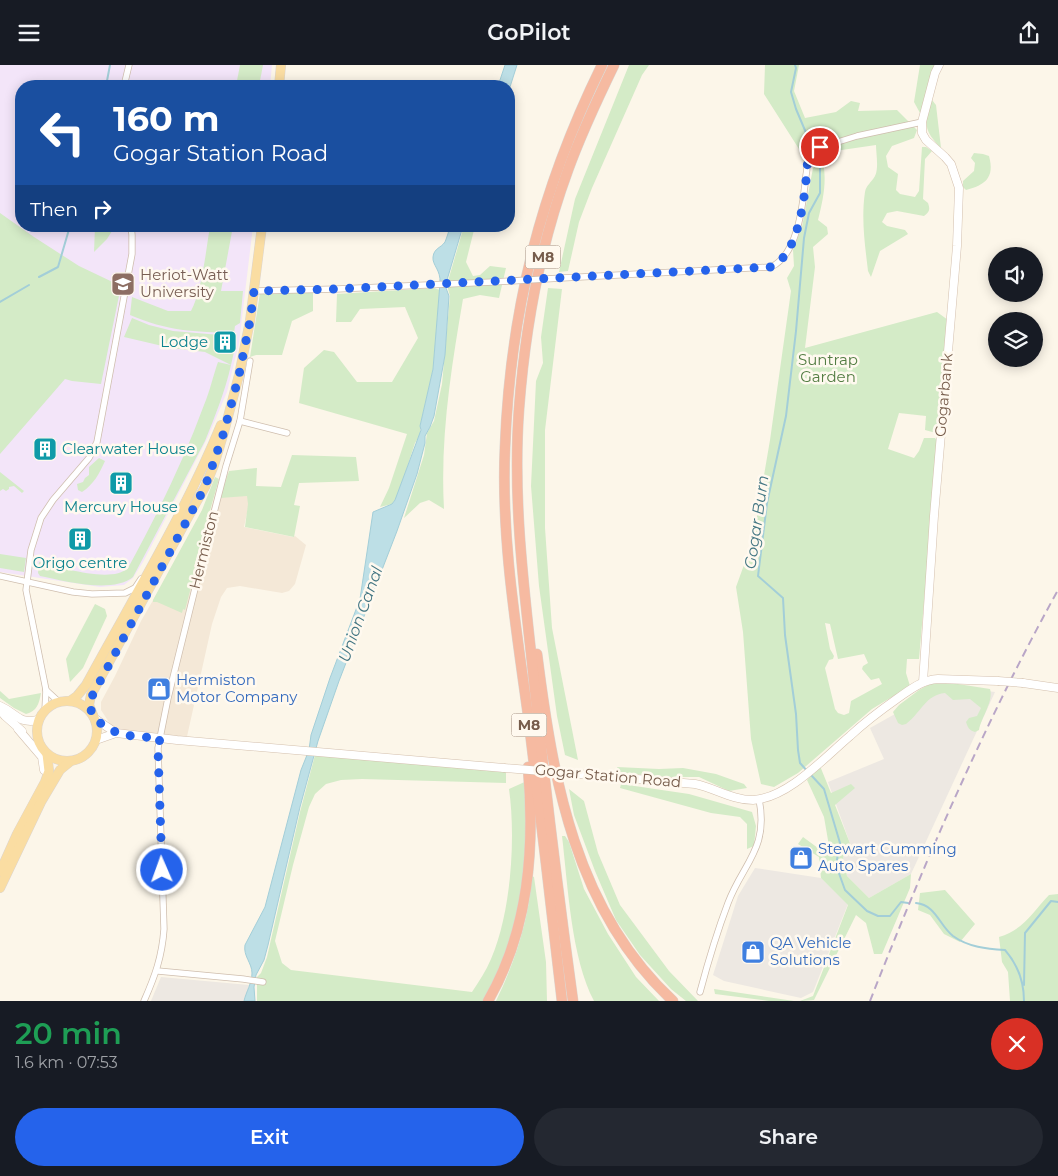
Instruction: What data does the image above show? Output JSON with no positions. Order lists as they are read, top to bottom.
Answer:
{
  "streets": {
    "highway": ["M8"],
    "street": ["Gogarbank", "Hermiston", "Gogar Station Road"]
  },
  "crossings": [
    ["Gogarbank", "Gogar Station Road"],
    ["Hermiston", "Gogar Station Road"]
  ],
  "water": ["Gogar Burn", "Union Canal"],
  "parks": ["Suntrap Garden"],
  "places": {
    "school or university": ["Heriot-Watt University"],
    "building": [
      "Lodge",
      "Clearwater House",
      "Mercury House",
      "Origo centre"
    ],
    "shop": ["Hermiston Motor Company", "Stewart Cumming Auto Spares", "QA Vehicle Solutions"]
  },
  "page": {
    "header": "GoPilot",
    "turn": ["160 m", "Gogar Station Road"],
    "then": "Then",
    "heading": ["20 min", "1.6 km · 07:53"],
    "buttons": ["Exit", "Share"]
  }
}
